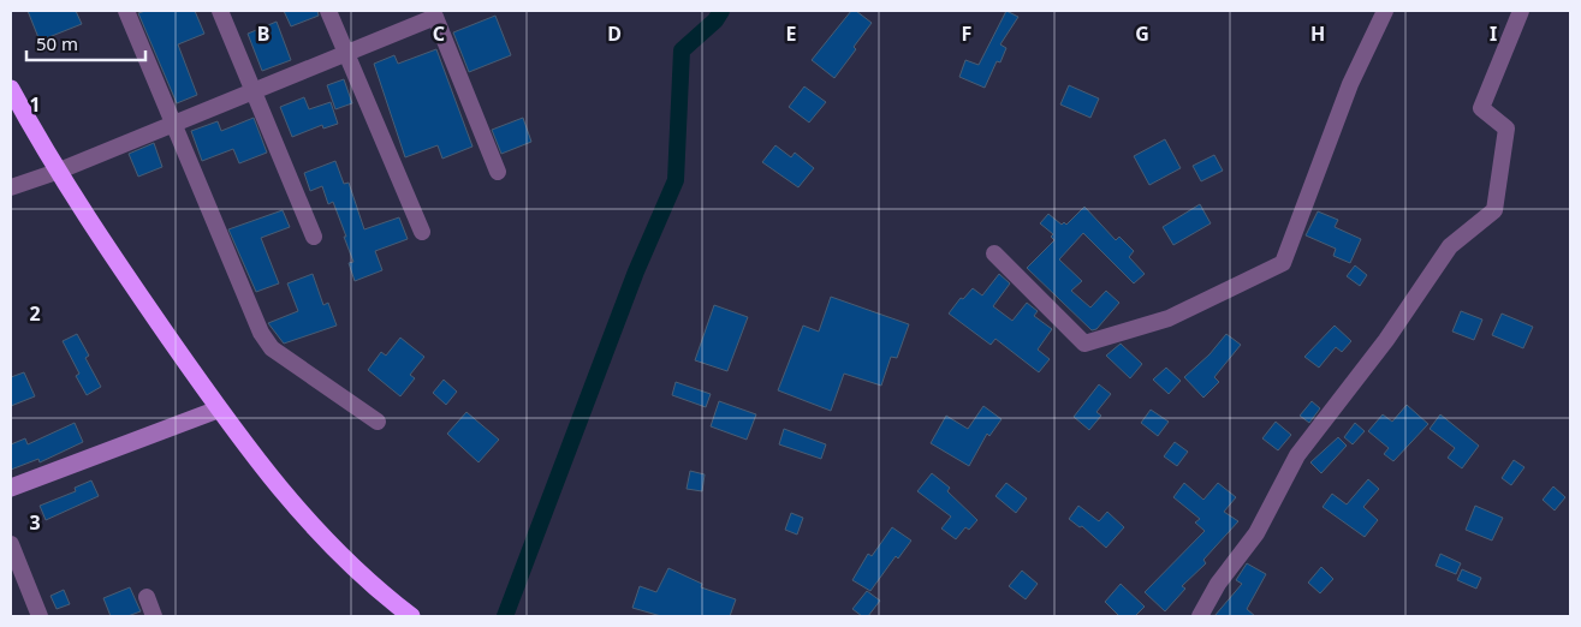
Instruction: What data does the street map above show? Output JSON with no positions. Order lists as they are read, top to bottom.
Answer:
{
  "scale_bar": "50 m",
  "grid": {
    "columns": [
      "B",
      "C",
      "D",
      "E",
      "F",
      "G",
      "H",
      "I"
    ],
    "rows": ["1", "2", "3"]
  }
}
